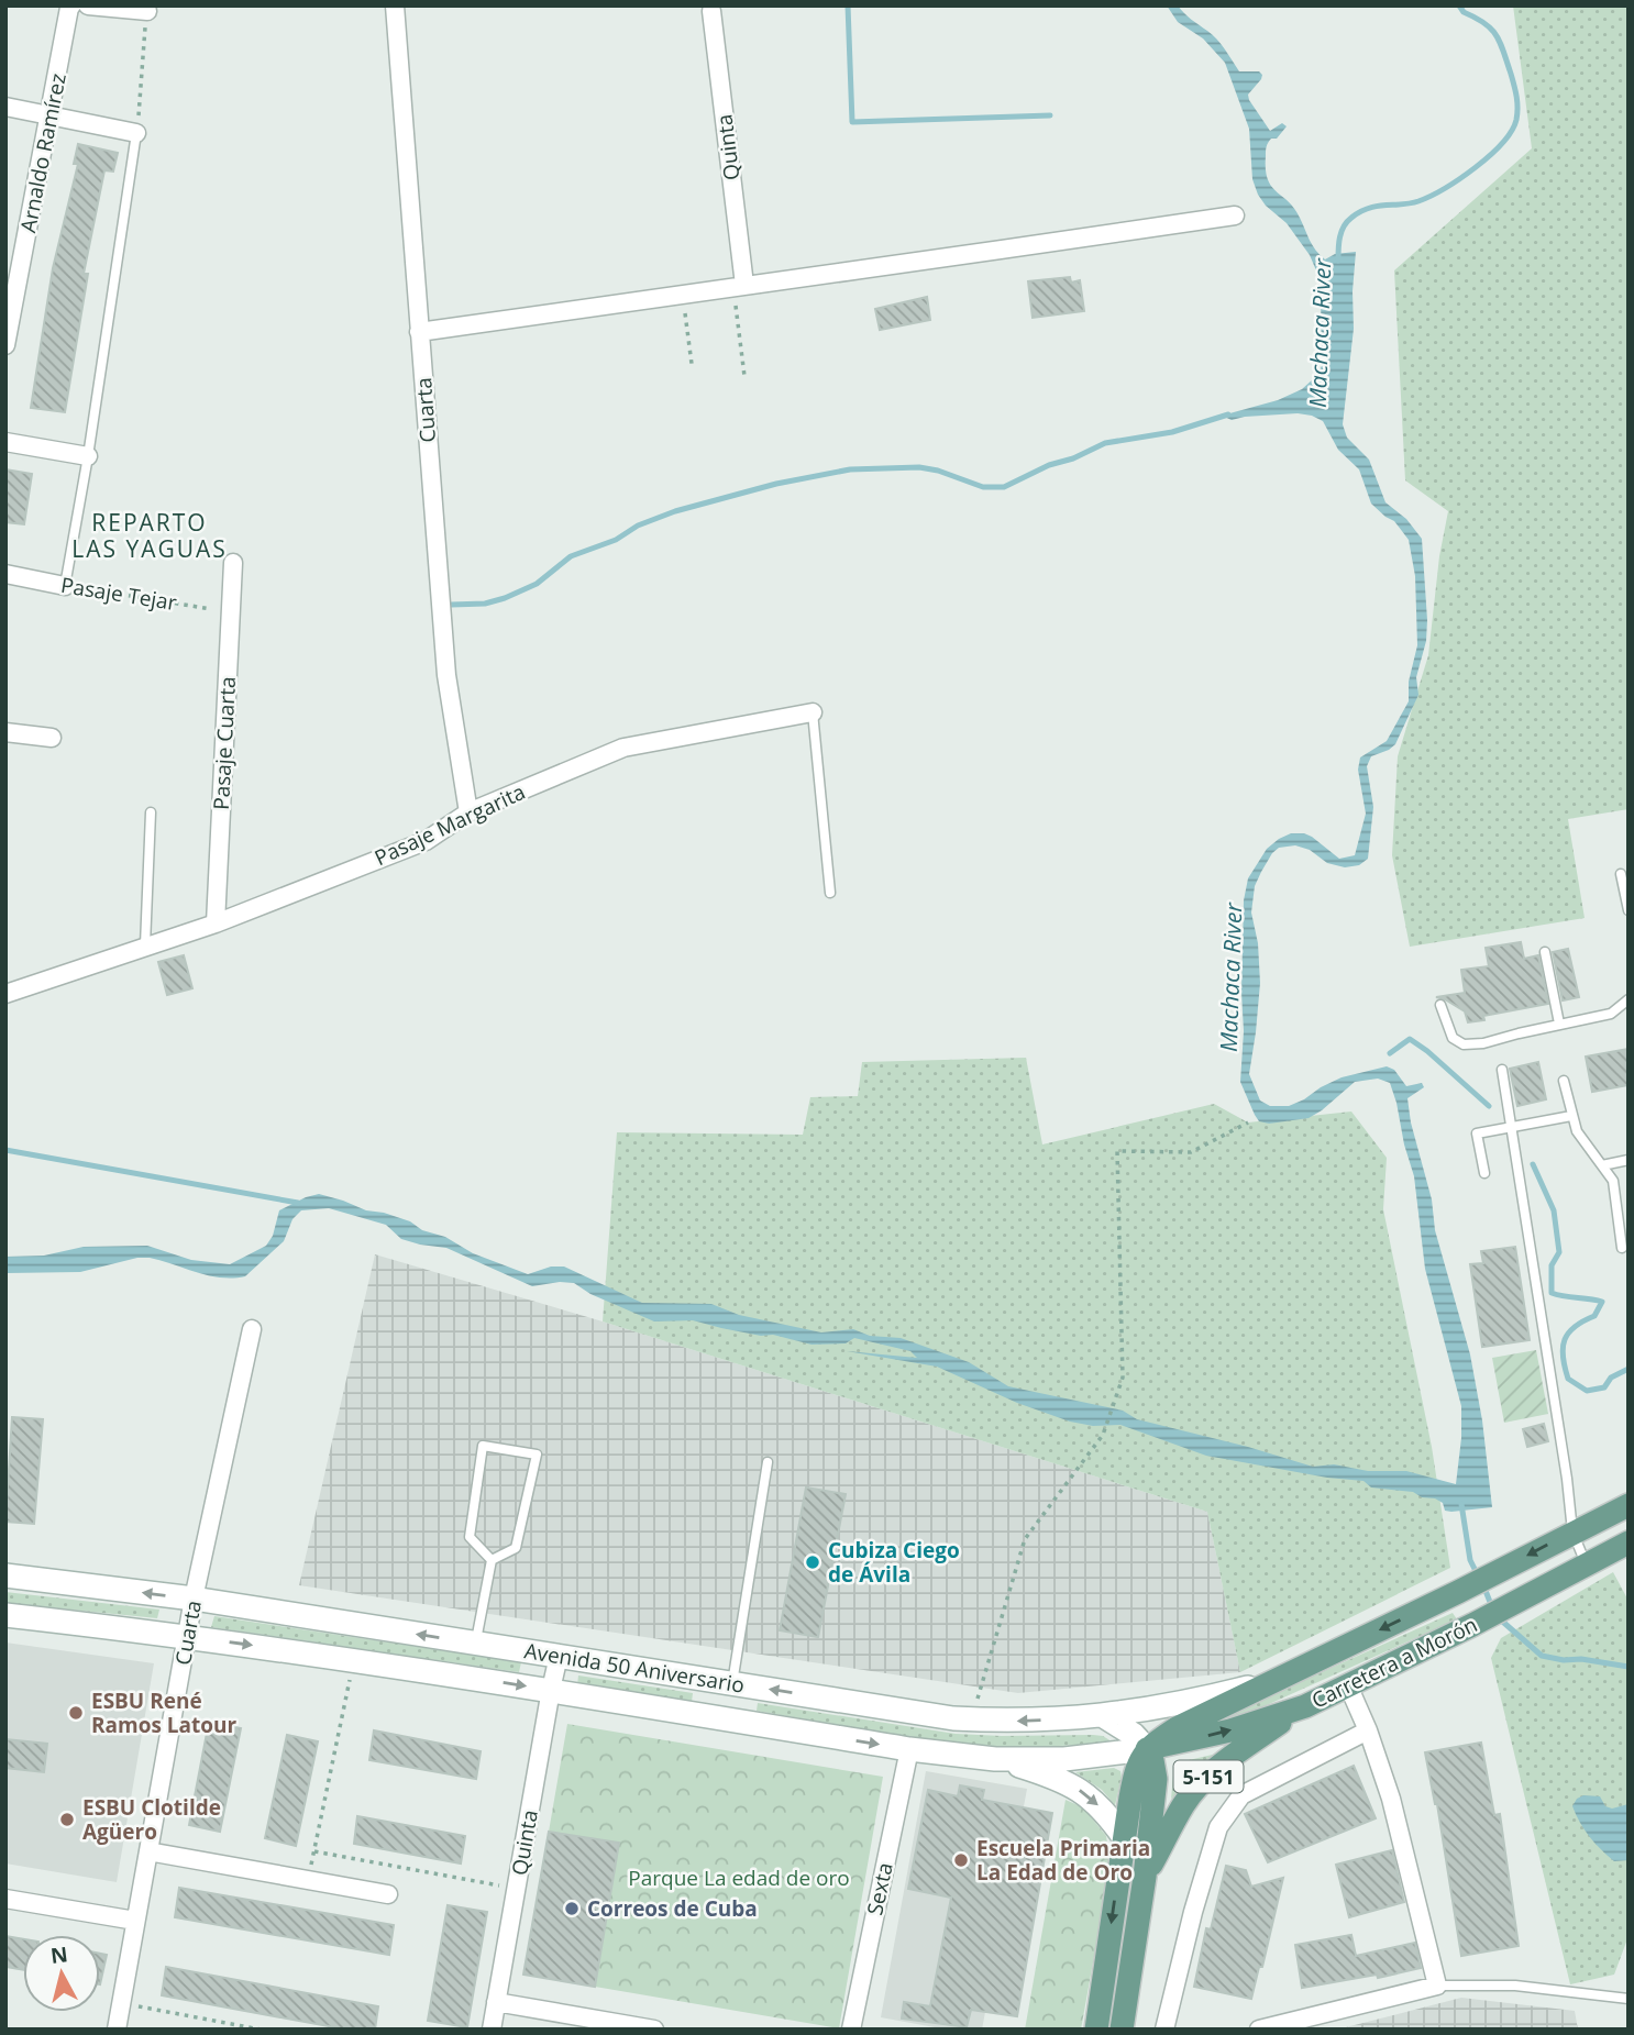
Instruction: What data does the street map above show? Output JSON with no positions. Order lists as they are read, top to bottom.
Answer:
{
  "streets": {
    "main road": ["Carretera a Morón", "Avenida 50 Aniversario", "5-151"],
    "street": [
      "Quinta",
      "Arnaldo Ramírez",
      "Cuarta",
      "Pasaje Tejar",
      "Pasaje Cuarta",
      "Pasaje Margarita",
      "Sexta"
    ]
  },
  "crossings": [
    ["Quinta", "Avenida 50 Aniversario"],
    ["Cuarta", "Pasaje Margarita"],
    ["Cuarta", "Avenida 50 Aniversario"],
    ["Pasaje Tejar", "Pasaje Cuarta"],
    ["Pasaje Cuarta", "Pasaje Margarita"],
    ["Carretera a Morón", "Avenida 50 Aniversario"],
    ["Carretera a Morón", "5-151"],
    ["Avenida 50 Aniversario", "5-151"],
    ["Avenida 50 Aniversario", "Sexta"]
  ],
  "districts": ["REPARTO LAS YAGUAS"],
  "water": ["Machaca River"],
  "parks": ["Parque La edad de oro"],
  "places": [
    "Cubiza Ciego de Ávila",
    "ESBU René Ramos Latour",
    "ESBU Clotilde Agüero",
    "Escuela Primaria La Edad de Oro",
    "Correos de Cuba"
  ],
  "north": "top"
}
